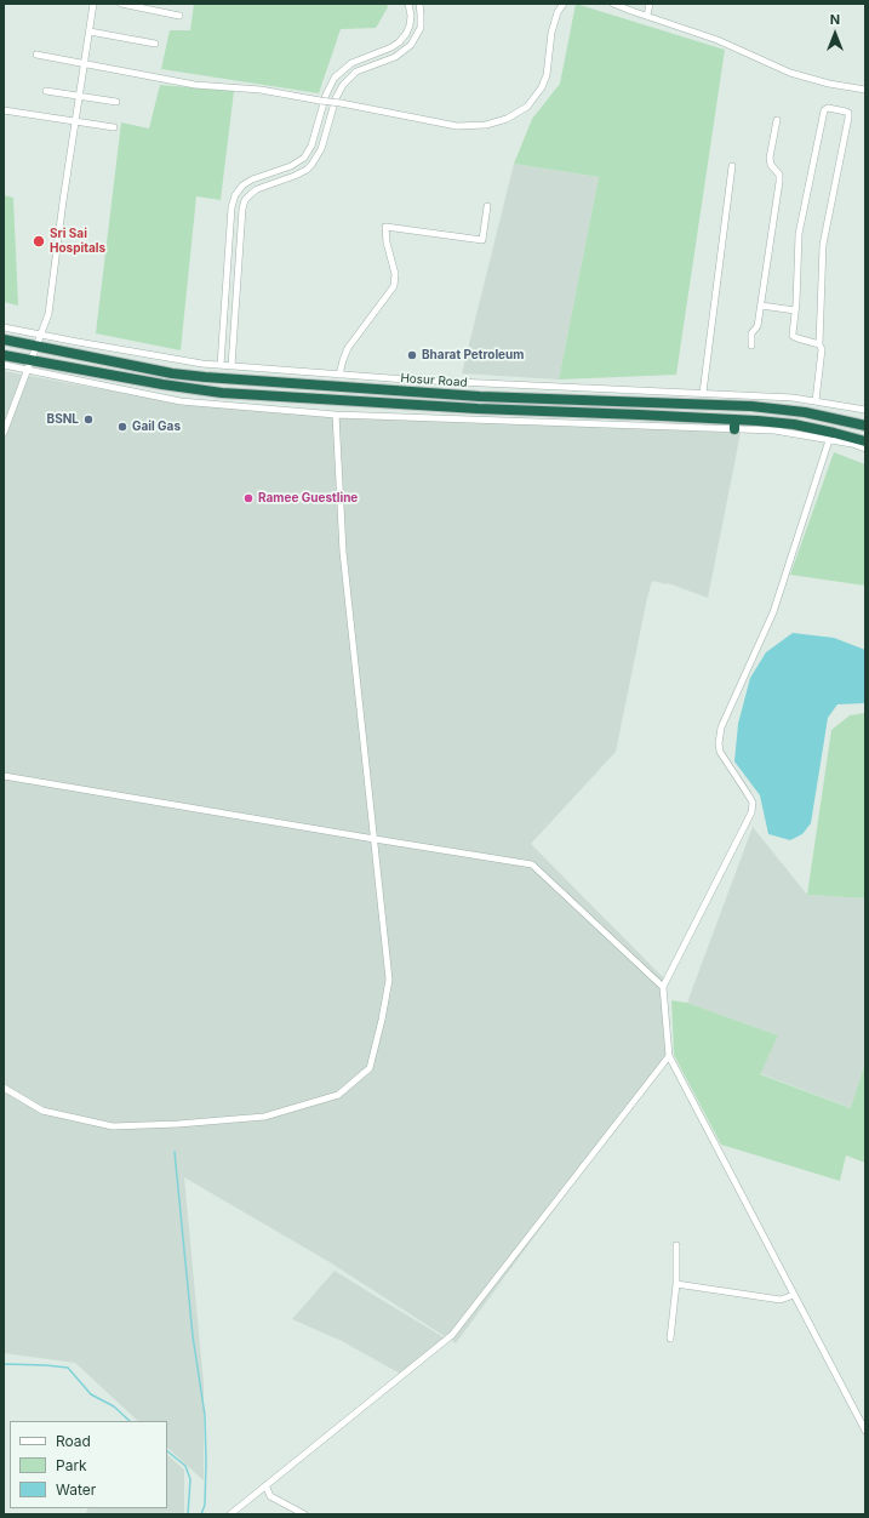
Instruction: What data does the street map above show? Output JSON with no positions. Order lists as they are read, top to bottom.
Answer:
{
  "streets": {
    "highway": ["Hosur Road"]
  },
  "places": [
    "Sri Sai Hospitals",
    "Bharat Petroleum",
    "BSNL",
    "Gail Gas",
    "Ramee Guestline"
  ],
  "legend": ["Road", "Park", "Water"],
  "north": "top"
}
